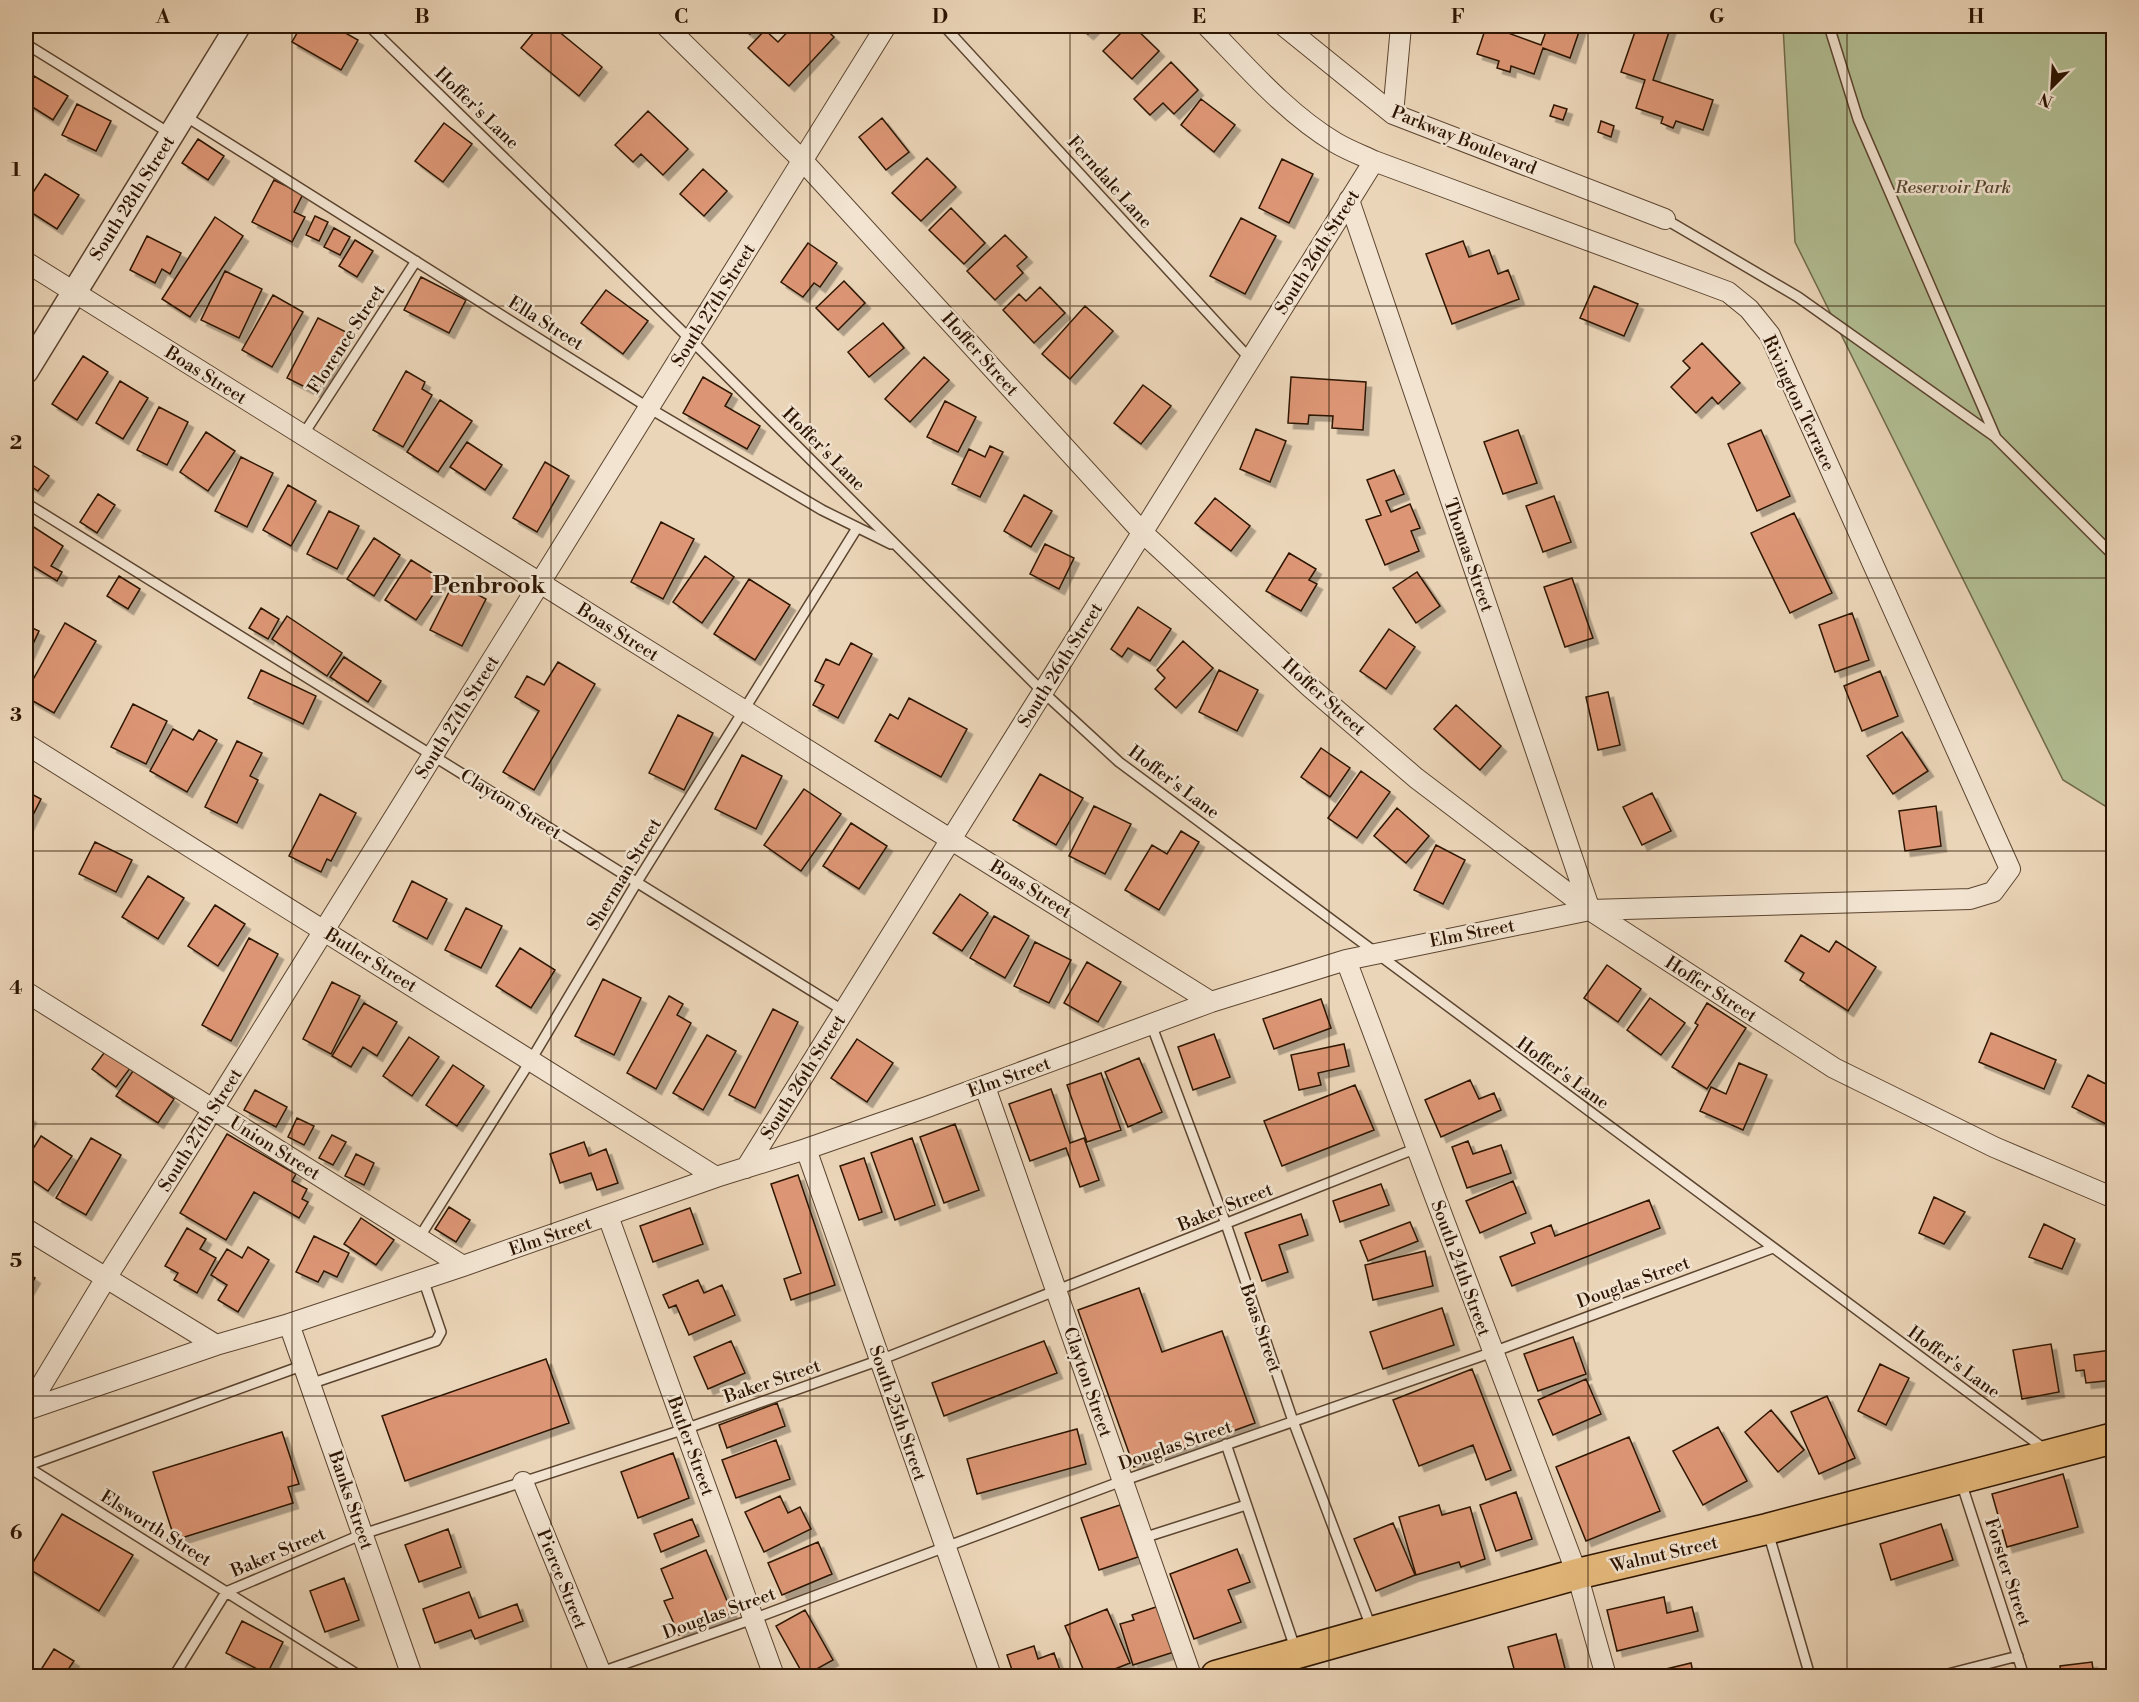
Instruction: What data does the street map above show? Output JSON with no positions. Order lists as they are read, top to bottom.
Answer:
{
  "streets": {
    "main road": ["Walnut Street"],
    "street": [
      "Parkway Boulevard",
      "South 28th Street",
      "South 26th Street",
      "South 27th Street",
      "Hoffer Street",
      "Boas Street",
      "Rivington Terrace",
      "Thomas Street",
      "Clayton Street",
      "Elm Street",
      "Butler Street",
      "Union Street",
      "South 24th Street",
      "South 25th Street",
      "Banks Street",
      "Pierce Street"
    ],
    "lane": [
      "Hoffer's Lane",
      "Ferndale Lane",
      "Ella Street",
      "Florence Street",
      "Sherman Street",
      "Baker Street",
      "Douglas Street",
      "Elsworth Street",
      "Forster Street"
    ]
  },
  "crossings": [
    ["Hoffer's Lane", "South 26th Street"],
    ["Hoffer's Lane", "South 27th Street"],
    ["Hoffer's Lane", "Ella Street"],
    ["Hoffer's Lane", "Elm Street"],
    ["Hoffer's Lane", "Douglas Street"],
    ["Hoffer's Lane", "Walnut Street"],
    ["Ferndale Lane", "South 26th Street"],
    ["South 28th Street", "Ella Street"],
    ["South 28th Street", "Boas Street"],
    ["South 26th Street", "Hoffer Street"],
    ["South 26th Street", "Boas Street"],
    ["South 26th Street", "Rivington Terrace"],
    ["South 26th Street", "Thomas Street"],
    ["South 26th Street", "Clayton Street"],
    ["South 26th Street", "Elm Street"],
    ["South 27th Street", "Ella Street"],
    ["South 27th Street", "Hoffer Street"],
    ["South 27th Street", "Boas Street"],
    ["South 27th Street", "Clayton Street"],
    ["South 27th Street", "Elm Street"],
    ["South 27th Street", "Butler Street"],
    ["South 27th Street", "Union Street"],
    ["Ella Street", "Florence Street"],
    ["Ella Street", "Sherman Street"],
    ["Florence Street", "Boas Street"],
    ["Hoffer Street", "Thomas Street"],
    ["Hoffer Street", "Elm Street"],
    ["Boas Street", "Sherman Street"],
    ["Boas Street", "Elm Street"],
    ["Boas Street", "Baker Street"],
    ["Boas Street", "Douglas Street"],
    ["Boas Street", "Walnut Street"],
    ["Rivington Terrace", "Elm Street"],
    ["Thomas Street", "Elm Street"],
    ["Clayton Street", "Sherman Street"],
    ["Clayton Street", "Elm Street"],
    ["Clayton Street", "Baker Street"],
    ["Clayton Street", "Douglas Street"],
    ["Sherman Street", "Butler Street"],
    ["Sherman Street", "Union Street"],
    ["Elm Street", "Butler Street"],
    ["Elm Street", "Union Street"],
    ["Elm Street", "South 24th Street"],
    ["Elm Street", "South 25th Street"],
    ["Elm Street", "Banks Street"],
    ["Butler Street", "Baker Street"],
    ["Butler Street", "Douglas Street"],
    ["Baker Street", "South 24th Street"],
    ["Baker Street", "South 25th Street"],
    ["Baker Street", "Banks Street"],
    ["Baker Street", "Elsworth Street"],
    ["Baker Street", "Pierce Street"],
    ["South 24th Street", "Douglas Street"],
    ["South 24th Street", "Walnut Street"],
    ["Douglas Street", "South 25th Street"],
    ["Douglas Street", "Pierce Street"],
    ["Walnut Street", "Forster Street"]
  ],
  "districts": ["Penbrook"],
  "parks": ["Reservoir Park"],
  "north": "bottom left",
  "grid": {
    "columns": [
      "A",
      "B",
      "C",
      "D",
      "E",
      "F",
      "G",
      "H"
    ],
    "rows": [
      "1",
      "2",
      "3",
      "4",
      "5",
      "6"
    ]
  }
}
